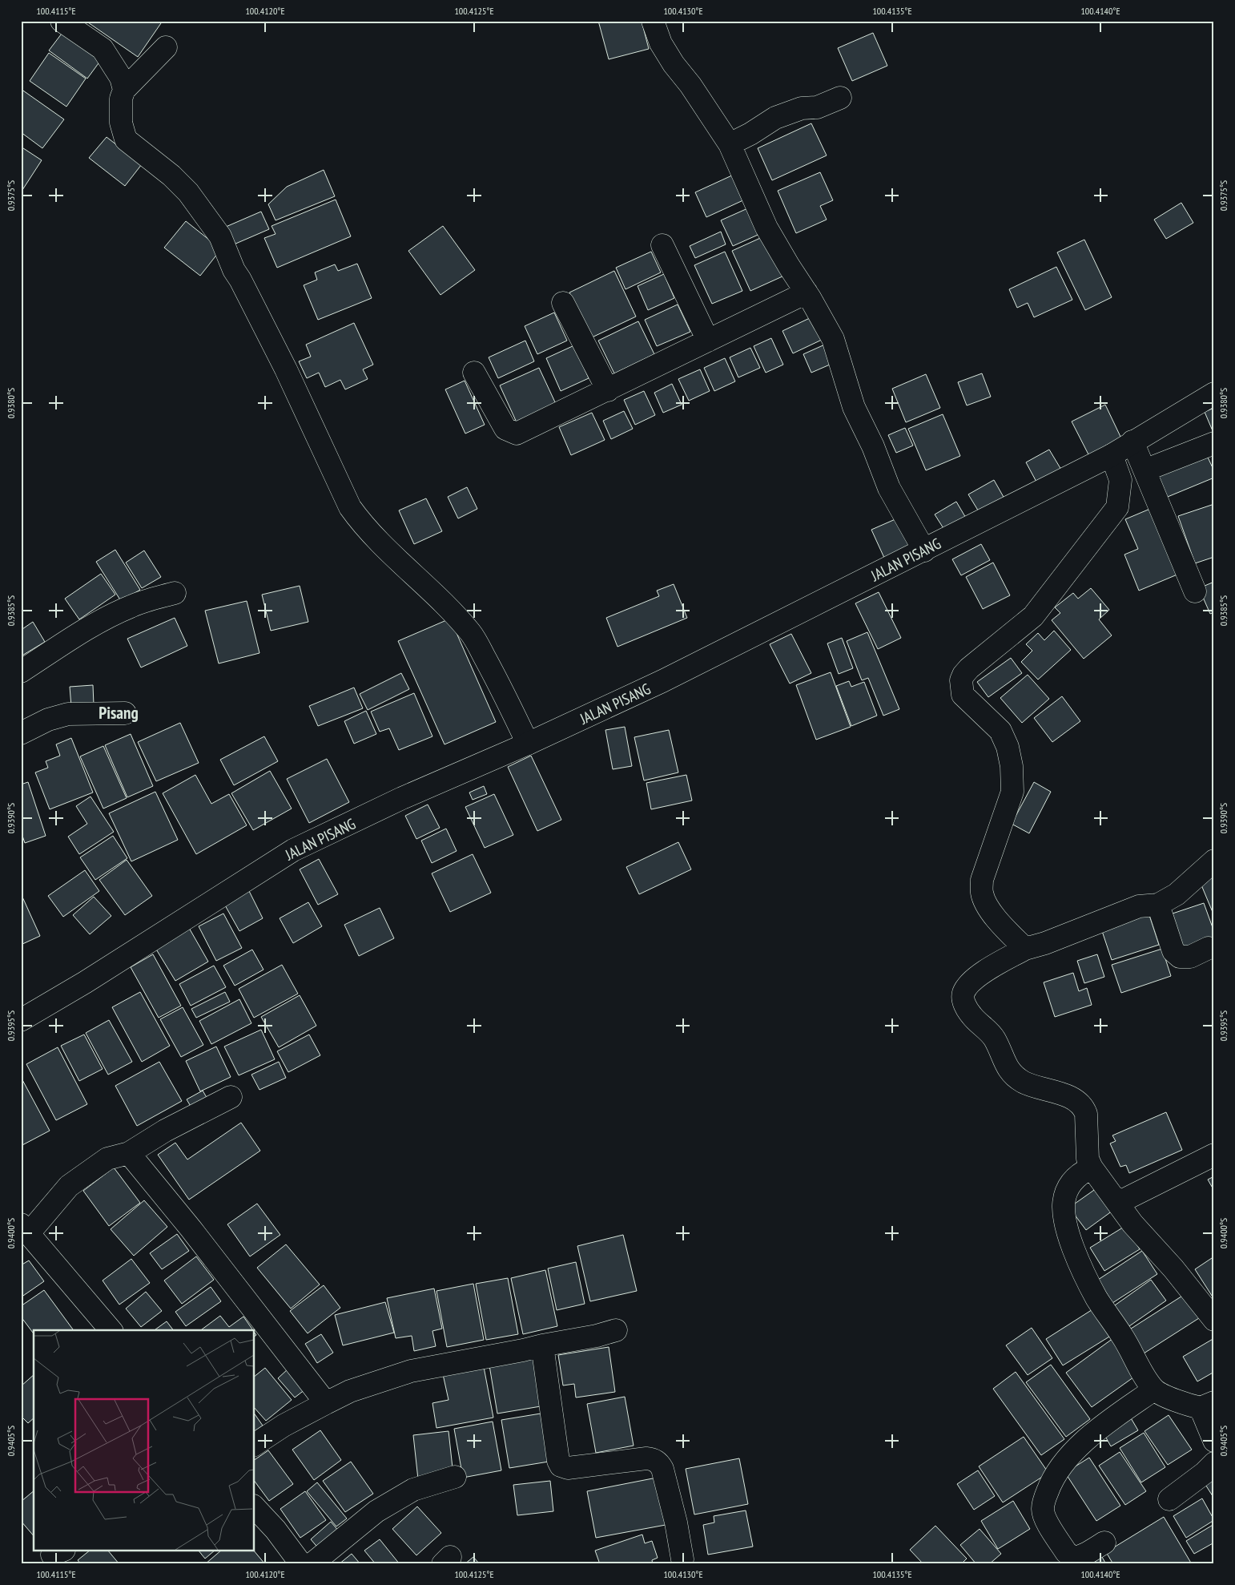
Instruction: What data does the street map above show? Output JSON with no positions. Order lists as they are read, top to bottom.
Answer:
{
  "streets": {
    "street": ["JALAN PISANG"]
  },
  "districts": ["Pisang"],
  "coordinates": [
    "100.4115°E",
    "100.4120°E",
    "100.4125°E",
    "100.4130°E",
    "100.4135°E",
    "100.4140°E",
    "0.9375°S",
    "0.9380°S",
    "0.9385°S",
    "0.9390°S",
    "0.9395°S",
    "0.9400°S",
    "0.9405°S"
  ]
}
